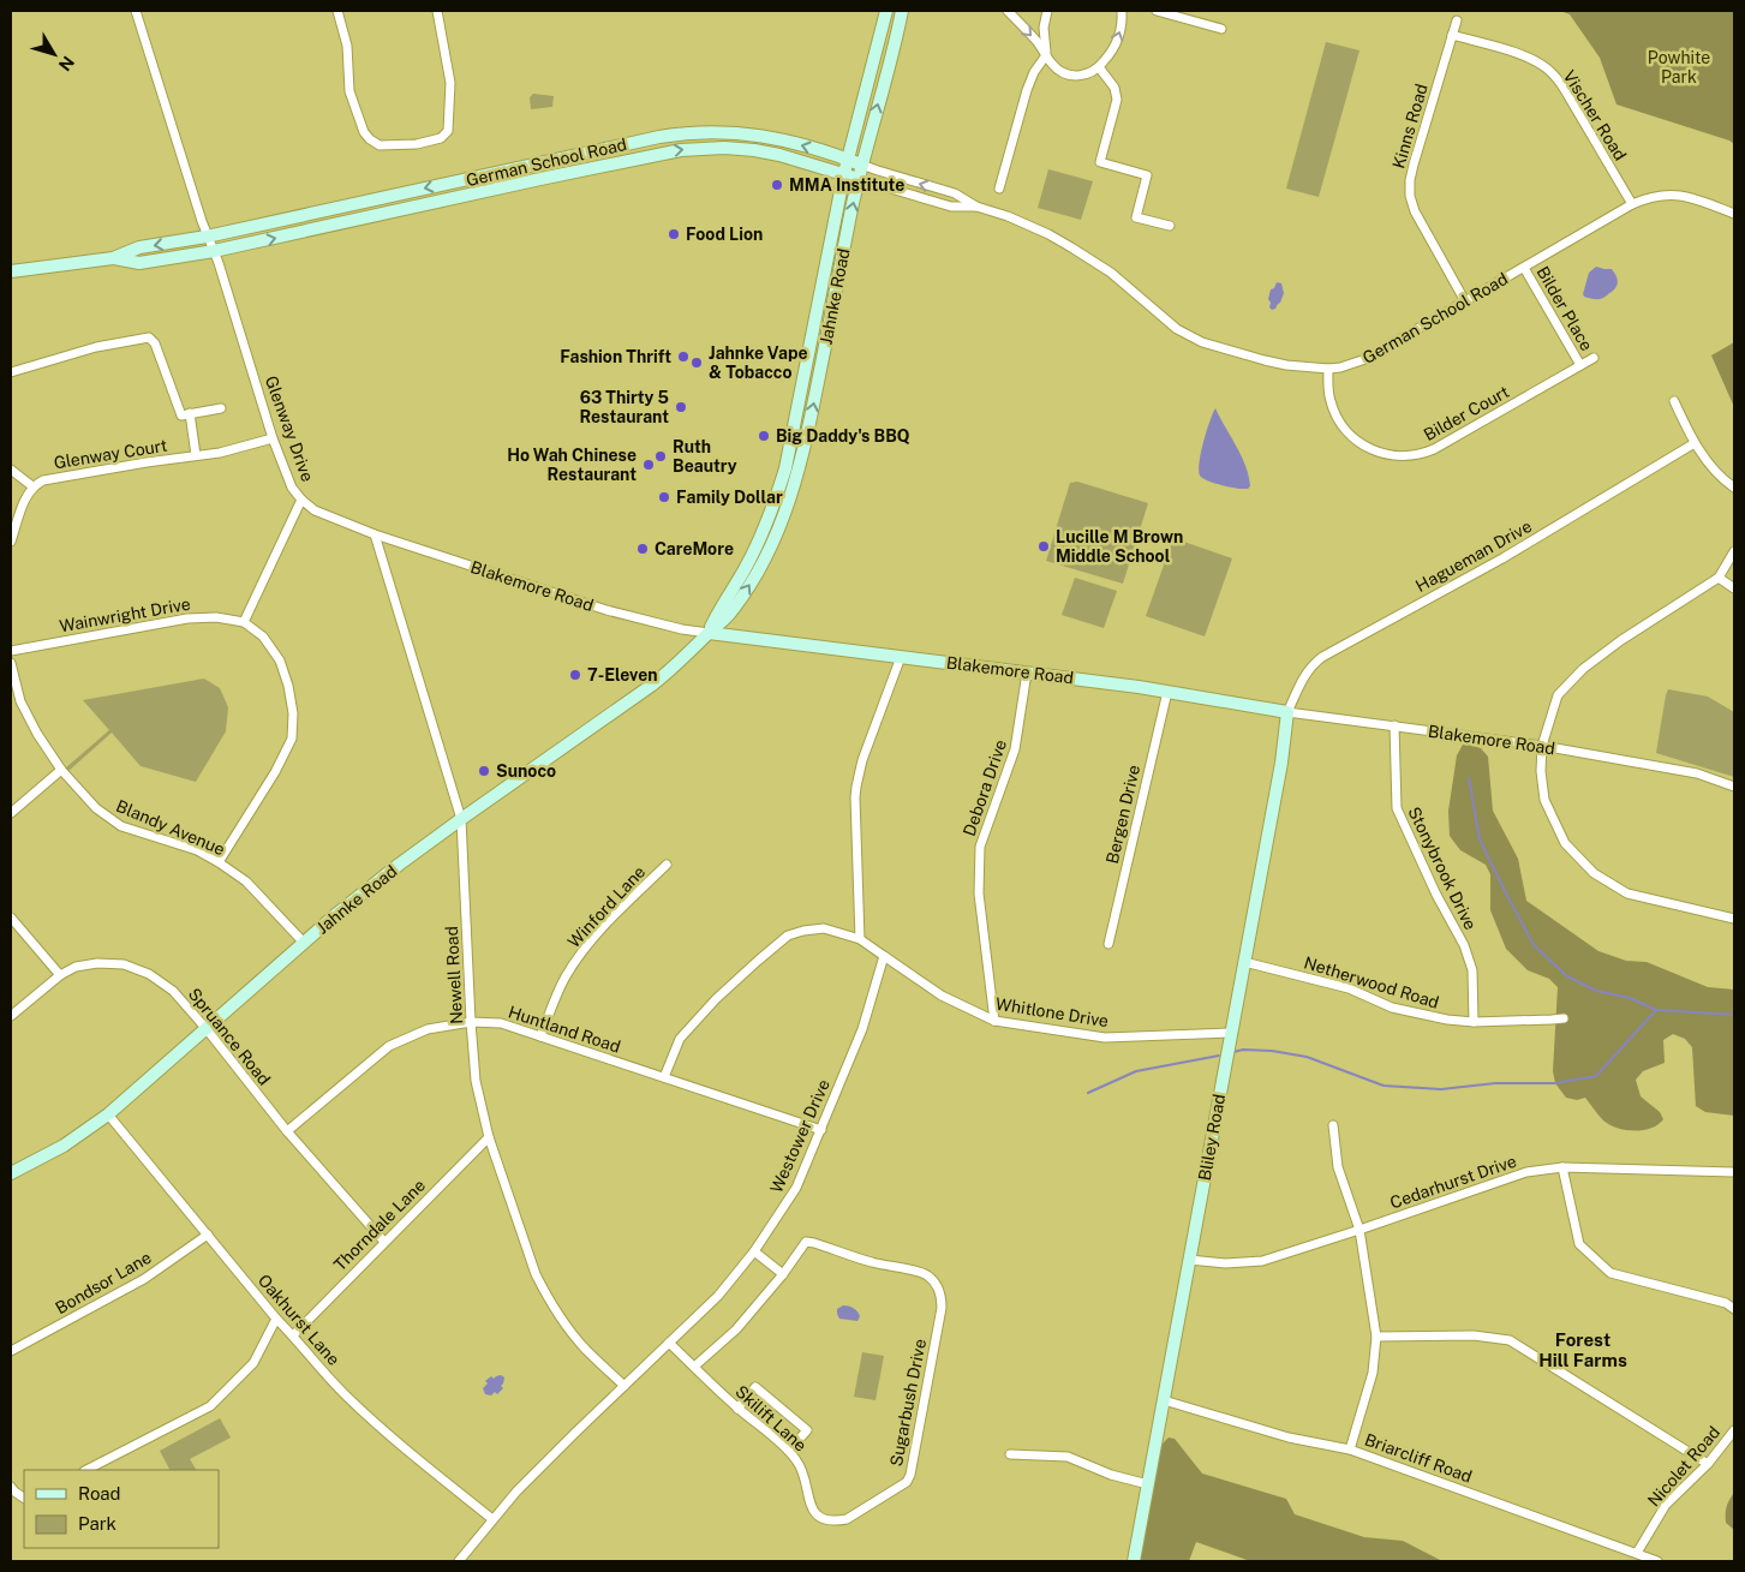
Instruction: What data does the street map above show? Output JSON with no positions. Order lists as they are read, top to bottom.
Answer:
{
  "streets": {
    "street": [
      "Vischer Road",
      "Kinns Road",
      "German School Road",
      "Jahnke Road",
      "Bilder Place",
      "Bilder Court",
      "Glenway Drive",
      "Glenway Court",
      "Hagueman Drive",
      "Blakemore Road",
      "Wainwright Drive",
      "Debora Drive",
      "Bergen Drive",
      "Blandy Avenue",
      "Stonybrook Drive",
      "Winford Lane",
      "Newell Road",
      "Netherwood Road",
      "Whitlone Drive",
      "Huntland Road",
      "Spruance Road",
      "Westower Drive",
      "Bliley Road",
      "Cedarhurst Drive",
      "Thorndale Lane",
      "Bondsor Lane",
      "Oakhurst Lane",
      "Sugarbush Drive",
      "Skilift Lane",
      "Briarcliff Road",
      "Nicolet Road"
    ]
  },
  "crossings": [
    ["Vischer Road", "Kinns Road"],
    ["Vischer Road", "German School Road"],
    ["Kinns Road", "German School Road"],
    ["German School Road", "Jahnke Road"],
    ["German School Road", "Bilder Place"],
    ["German School Road", "Bilder Court"],
    ["German School Road", "Glenway Drive"],
    ["Jahnke Road", "Blakemore Road"],
    ["Jahnke Road", "Blandy Avenue"],
    ["Jahnke Road", "Newell Road"],
    ["Jahnke Road", "Spruance Road"],
    ["Jahnke Road", "Oakhurst Lane"],
    ["Bilder Place", "Bilder Court"],
    ["Glenway Drive", "Glenway Court"],
    ["Glenway Drive", "Blakemore Road"],
    ["Glenway Drive", "Wainwright Drive"],
    ["Hagueman Drive", "Blakemore Road"],
    ["Hagueman Drive", "Bliley Road"],
    ["Blakemore Road", "Debora Drive"],
    ["Blakemore Road", "Bergen Drive"],
    ["Blakemore Road", "Stonybrook Drive"],
    ["Blakemore Road", "Newell Road"],
    ["Blakemore Road", "Bliley Road"],
    ["Debora Drive", "Whitlone Drive"],
    ["Stonybrook Drive", "Netherwood Road"],
    ["Winford Lane", "Huntland Road"],
    ["Newell Road", "Huntland Road"],
    ["Newell Road", "Westower Drive"],
    ["Newell Road", "Thorndale Lane"],
    ["Netherwood Road", "Bliley Road"],
    ["Whitlone Drive", "Westower Drive"],
    ["Whitlone Drive", "Bliley Road"],
    ["Huntland Road", "Spruance Road"],
    ["Huntland Road", "Westower Drive"],
    ["Spruance Road", "Thorndale Lane"],
    ["Westower Drive", "Oakhurst Lane"],
    ["Westower Drive", "Skilift Lane"],
    ["Bliley Road", "Cedarhurst Drive"],
    ["Bliley Road", "Briarcliff Road"],
    ["Thorndale Lane", "Oakhurst Lane"],
    ["Bondsor Lane", "Oakhurst Lane"],
    ["Sugarbush Drive", "Skilift Lane"],
    ["Briarcliff Road", "Nicolet Road"]
  ],
  "districts": ["Forest Hill Farms"],
  "parks": ["Powhite Park"],
  "places": [
    "MMA Institute",
    "Food Lion",
    "Fashion Thrift",
    "Jahnke Vape & Tobacco",
    "63 Thirty 5 Restaurant",
    "Big Daddy's BBQ",
    "Ruth Beautry",
    "Ho Wah Chinese Restaurant",
    "Family Dollar",
    "Lucille M Brown Middle School",
    "CareMore",
    "7-Eleven",
    "Sunoco"
  ],
  "legend": ["Road", "Park"],
  "north": "bottom right"
}
